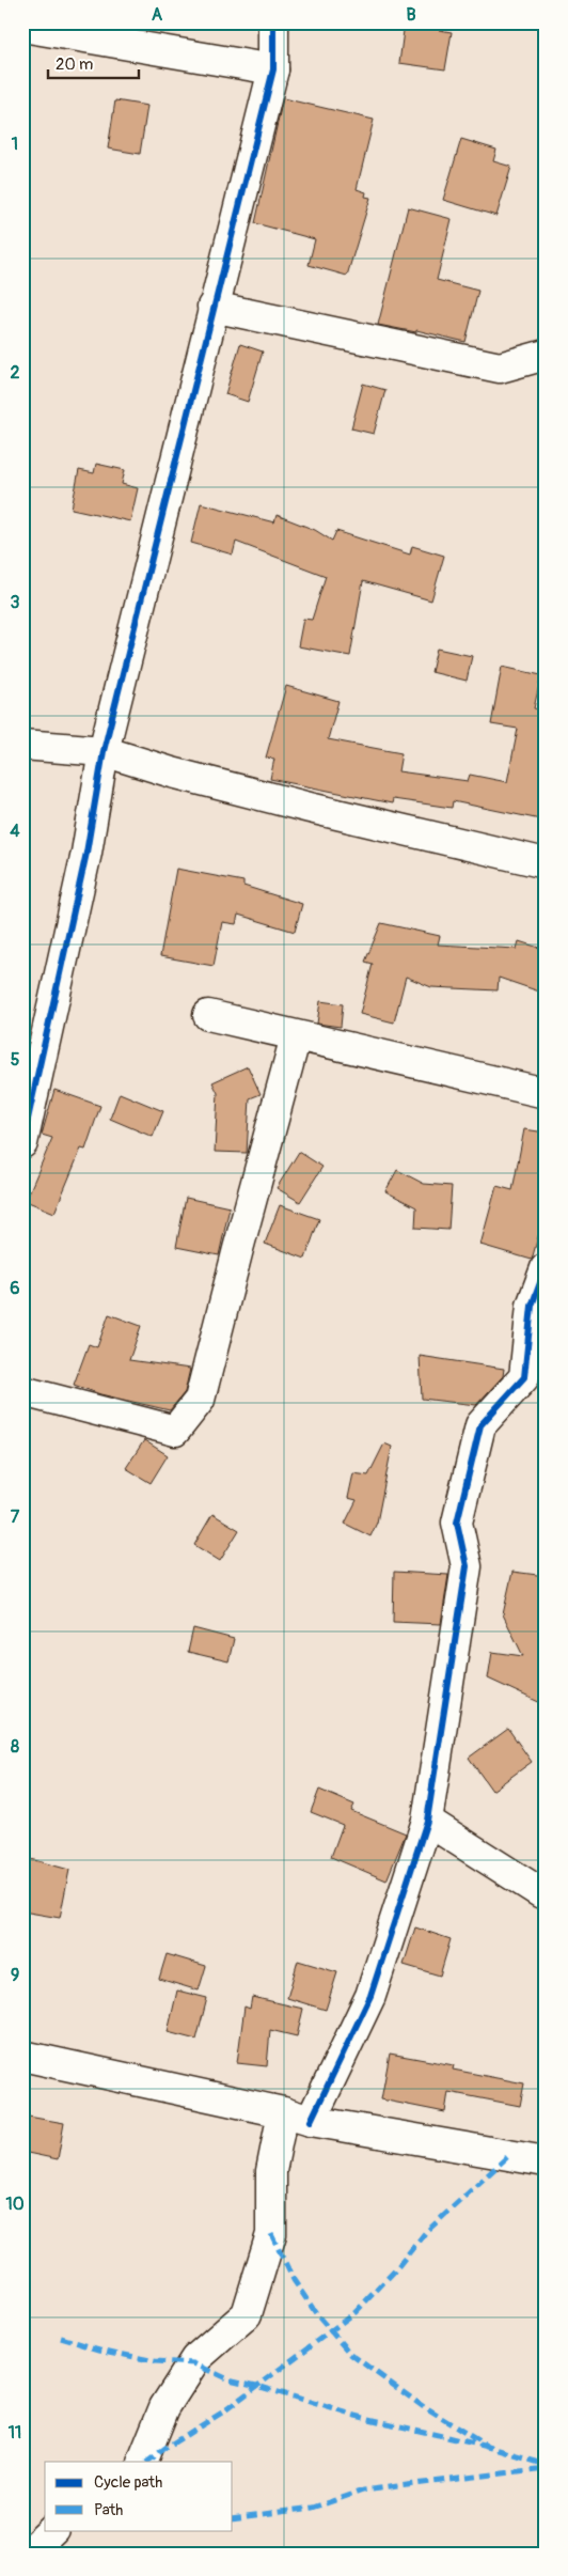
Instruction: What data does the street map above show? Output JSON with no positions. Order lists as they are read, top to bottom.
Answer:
{
  "legend": ["Cycle path", "Path"],
  "scale_bar": "20 m",
  "grid": {
    "columns": ["A", "B"],
    "rows": [
      "1",
      "2",
      "3",
      "4",
      "5",
      "6",
      "7",
      "8",
      "9",
      "10",
      "11"
    ]
  }
}
